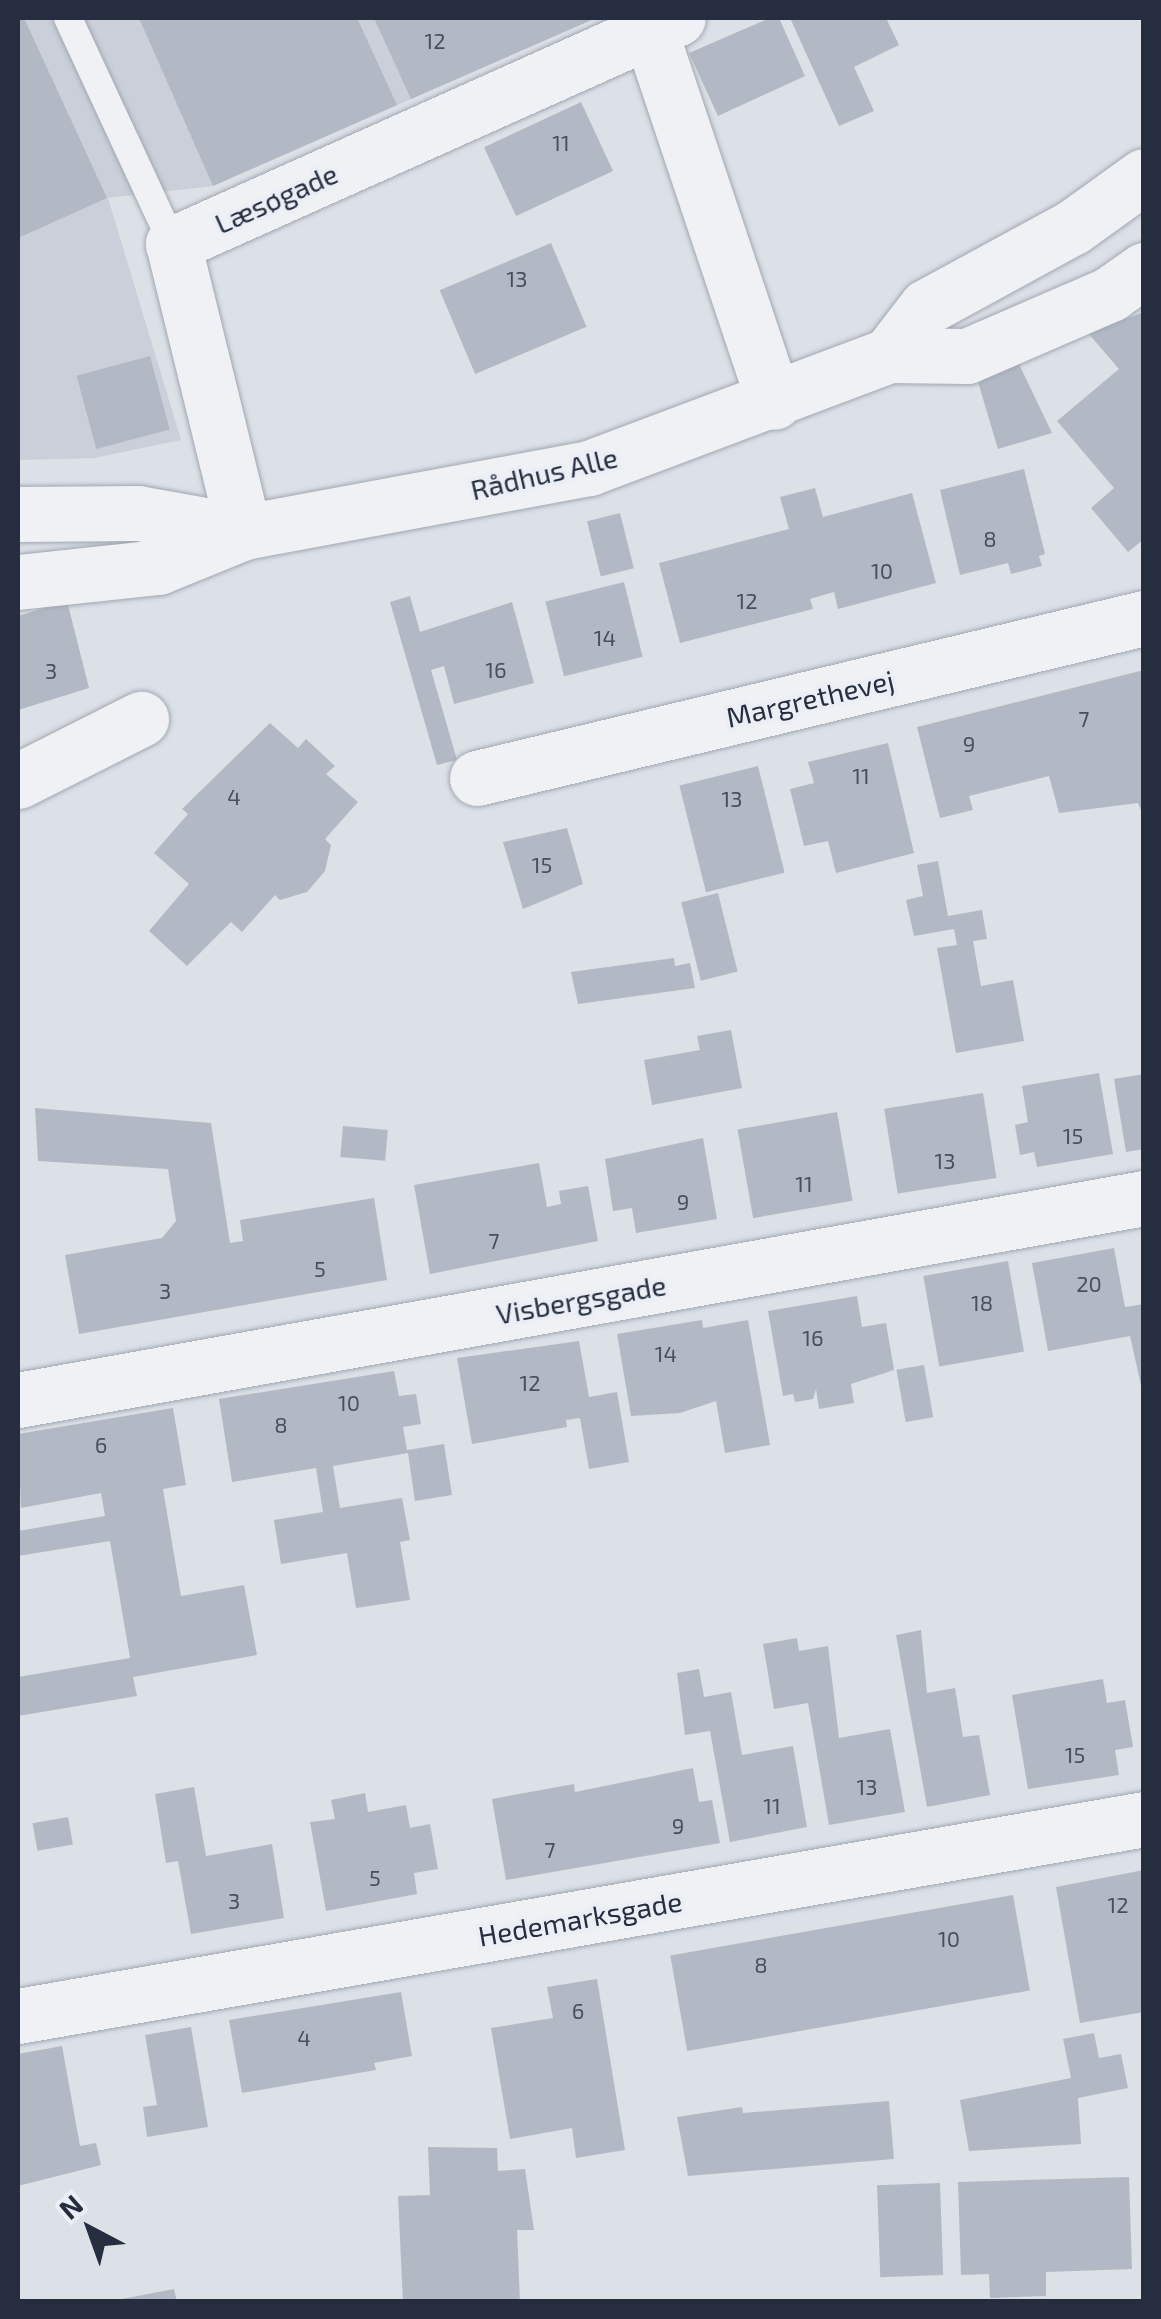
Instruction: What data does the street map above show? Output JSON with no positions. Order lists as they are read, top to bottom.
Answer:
{
  "streets": {
    "street": [
      "Læsøgade",
      "Rådhus Alle",
      "Margrethevej",
      "Visbergsgade",
      "Hedemarksgade"
    ]
  },
  "crossings": [
    ["Læsøgade", "Rådhus Alle"]
  ],
  "house_numbers": [
    "12",
    "11",
    "13",
    "8",
    "10",
    "12",
    "14",
    "16",
    "3",
    "7",
    "9",
    "11",
    "4",
    "13",
    "15",
    "15",
    "13",
    "11",
    "9",
    "7",
    "5",
    "20",
    "3",
    "18",
    "16",
    "14",
    "12",
    "10",
    "8",
    "6",
    "15",
    "13",
    "11",
    "9",
    "7",
    "5",
    "3",
    "12",
    "10",
    "8",
    "6",
    "4"
  ],
  "north": "top left"
}
